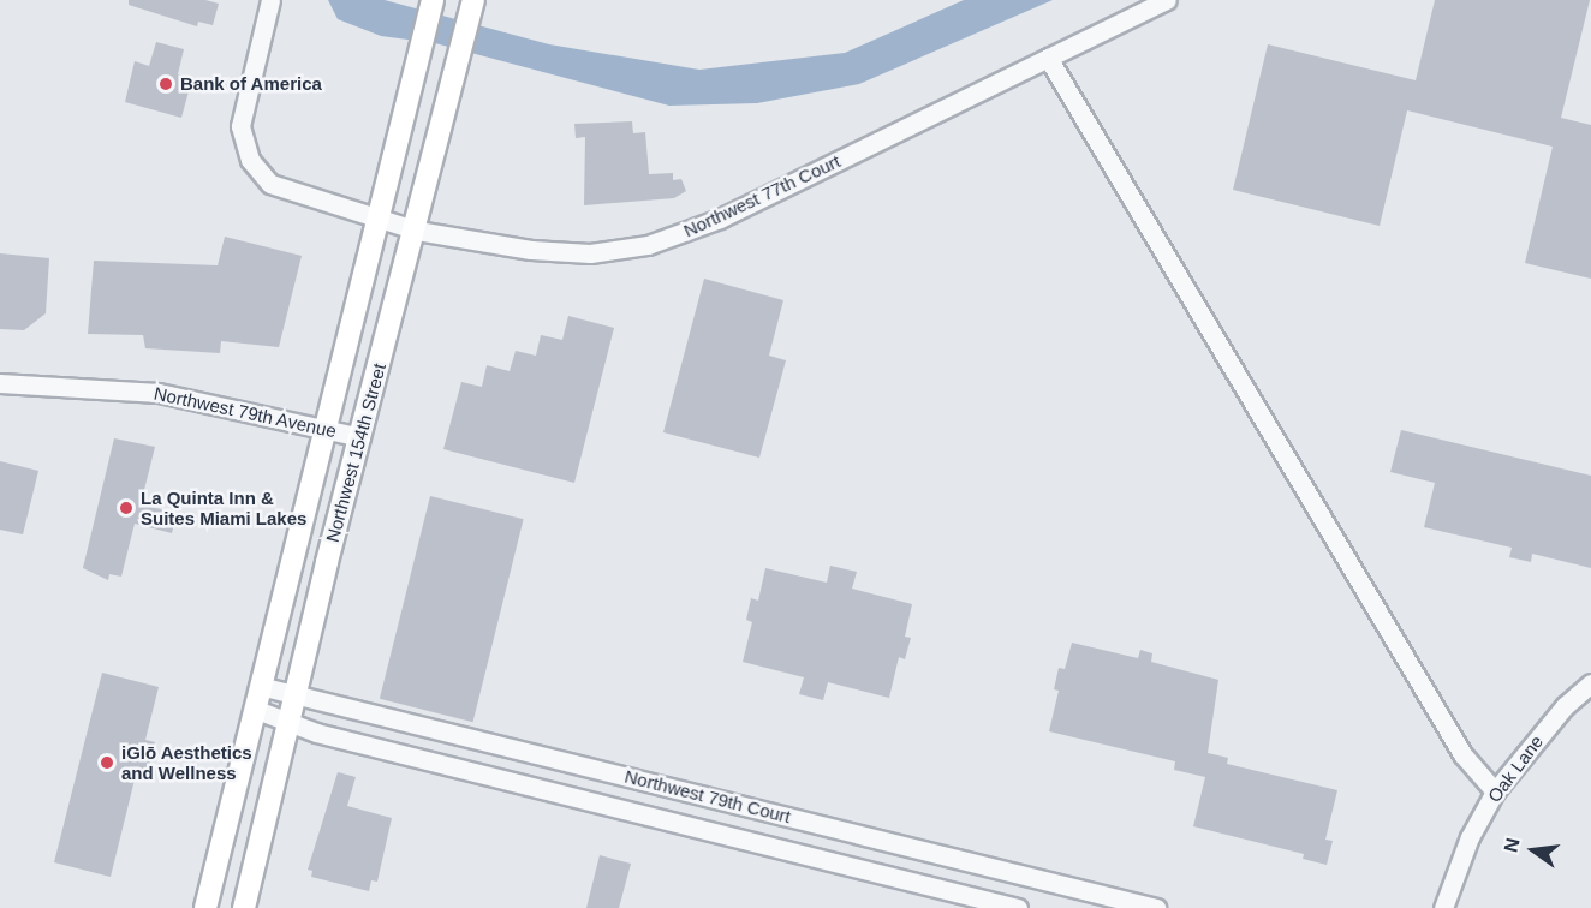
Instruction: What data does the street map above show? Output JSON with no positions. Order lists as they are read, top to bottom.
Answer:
{
  "streets": {
    "main road": ["Northwest 154th Street"],
    "street": [
      "Northwest 77th Court",
      "Northwest 79th Avenue",
      "Oak Lane",
      "Northwest 79th Court"
    ]
  },
  "crossings": [
    ["Northwest 77th Court", "Northwest 154th Street"],
    ["Northwest 79th Avenue", "Northwest 154th Street"],
    ["Northwest 154th Street", "Northwest 79th Court"]
  ],
  "places": ["Bank of America", "La Quinta Inn & Suites Miami Lakes", "iGlō Aesthetics and Wellness"],
  "north": "left"
}
